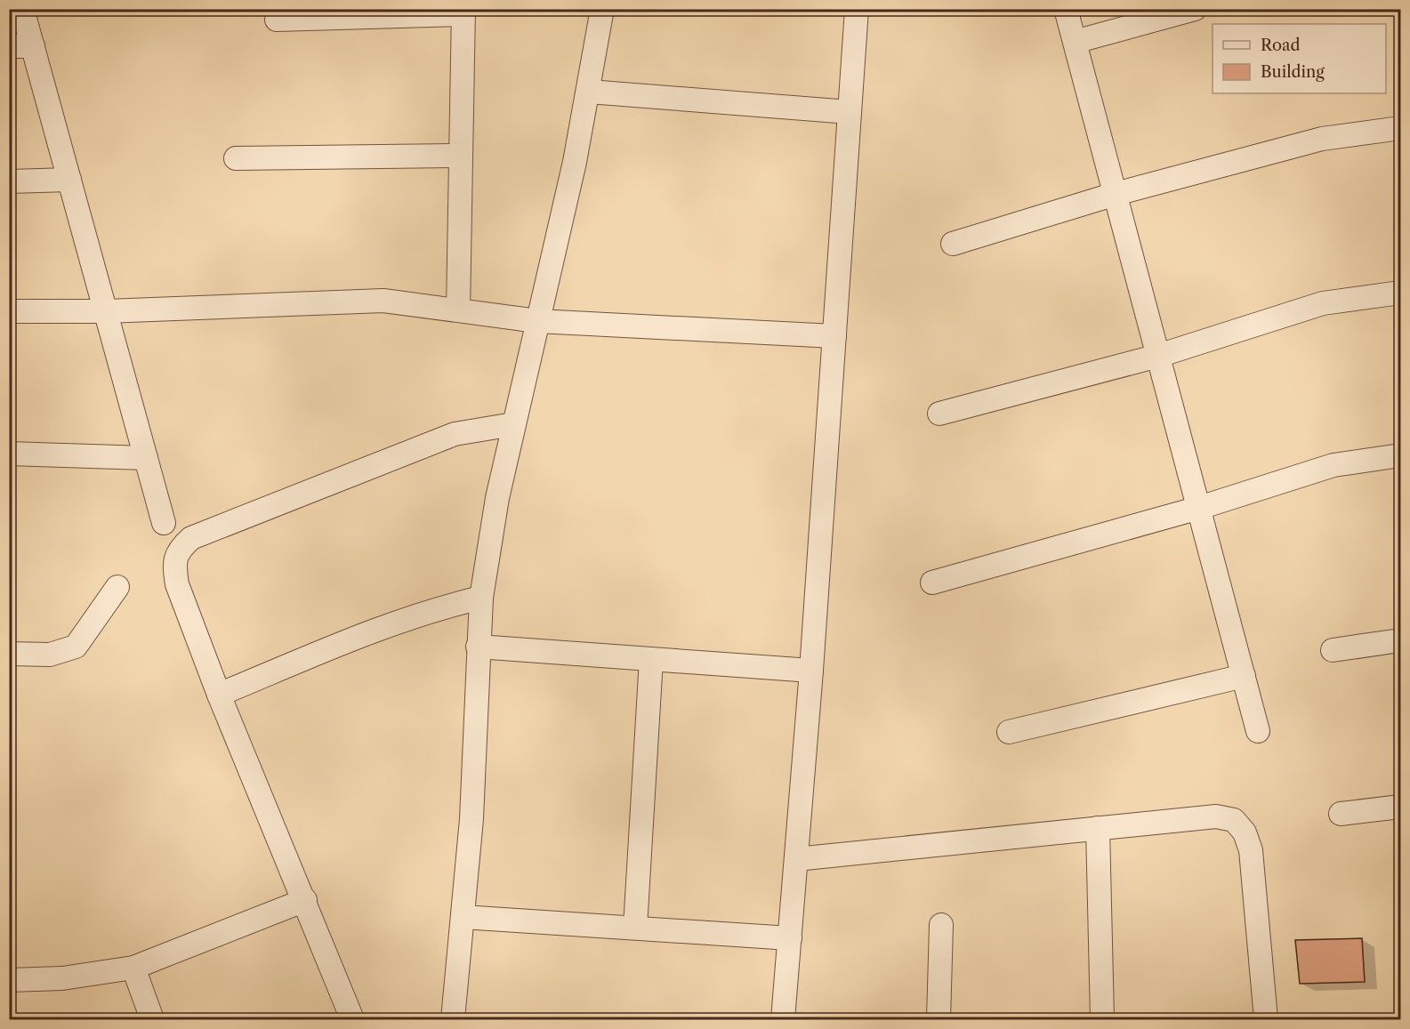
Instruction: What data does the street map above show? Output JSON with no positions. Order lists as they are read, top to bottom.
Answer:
{
  "legend": ["Road", "Building"]
}
